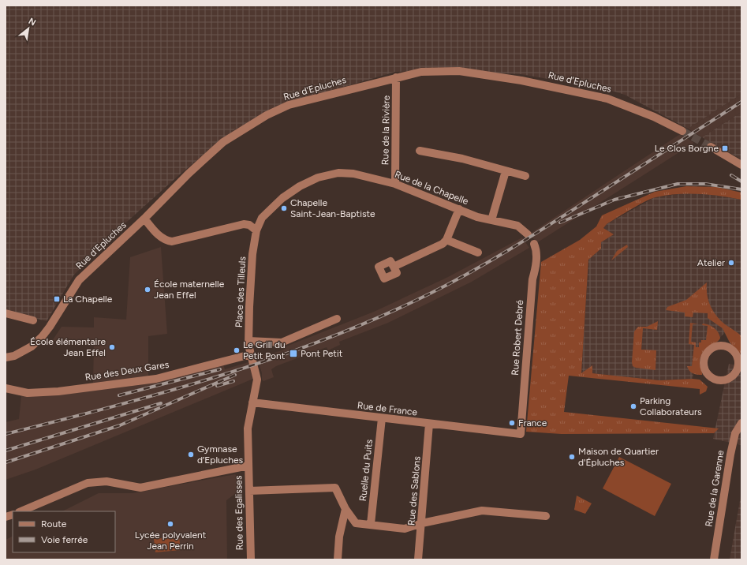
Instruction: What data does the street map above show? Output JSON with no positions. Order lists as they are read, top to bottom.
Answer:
{
  "streets": {
    "street": [
      "Rue d'Epluches",
      "Rue de la Rivière",
      "Rue de la Chapelle",
      "Place des Tilleuls",
      "Rue Robert Debré",
      "Rue des Deux Gares",
      "Rue de France",
      "Ruelle du Puits",
      "Rue de la Garenne",
      "Rue des Sablons",
      "Rue des Egalisses"
    ]
  },
  "crossings": [
    ["Rue d'Epluches", "Rue de la Rivière"],
    ["Rue d'Epluches", "Rue de la Chapelle"],
    ["Rue de la Rivière", "Rue de la Chapelle"],
    ["Rue de la Chapelle", "Place des Tilleuls"],
    ["Place des Tilleuls", "Rue des Deux Gares"],
    ["Place des Tilleuls", "Rue des Egalisses"],
    ["Rue Robert Debré", "Rue de France"],
    ["Rue des Deux Gares", "Rue des Egalisses"],
    ["Rue de France", "Ruelle du Puits"],
    ["Rue de France", "Rue des Sablons"],
    ["Rue de France", "Rue des Egalisses"]
  ],
  "places": {
    "transit": ["Le Clos Borgne", "La Chapelle", "Pont Petit"],
    "other": [
      "Chapelle Saint-Jean-Baptiste",
      "Atelier",
      "École maternelle Jean Effel",
      "École élémentaire Jean Effel",
      "Le Grill du Petit Pont",
      "Parking Collaborateurs",
      "France",
      "Gymnase d’Epluches",
      "Maison de Quartier d'Épluches",
      "Lycée polyvalent Jean Perrin"
    ]
  },
  "legend": ["Route", "Voie ferrée"],
  "north": "top right"
}
